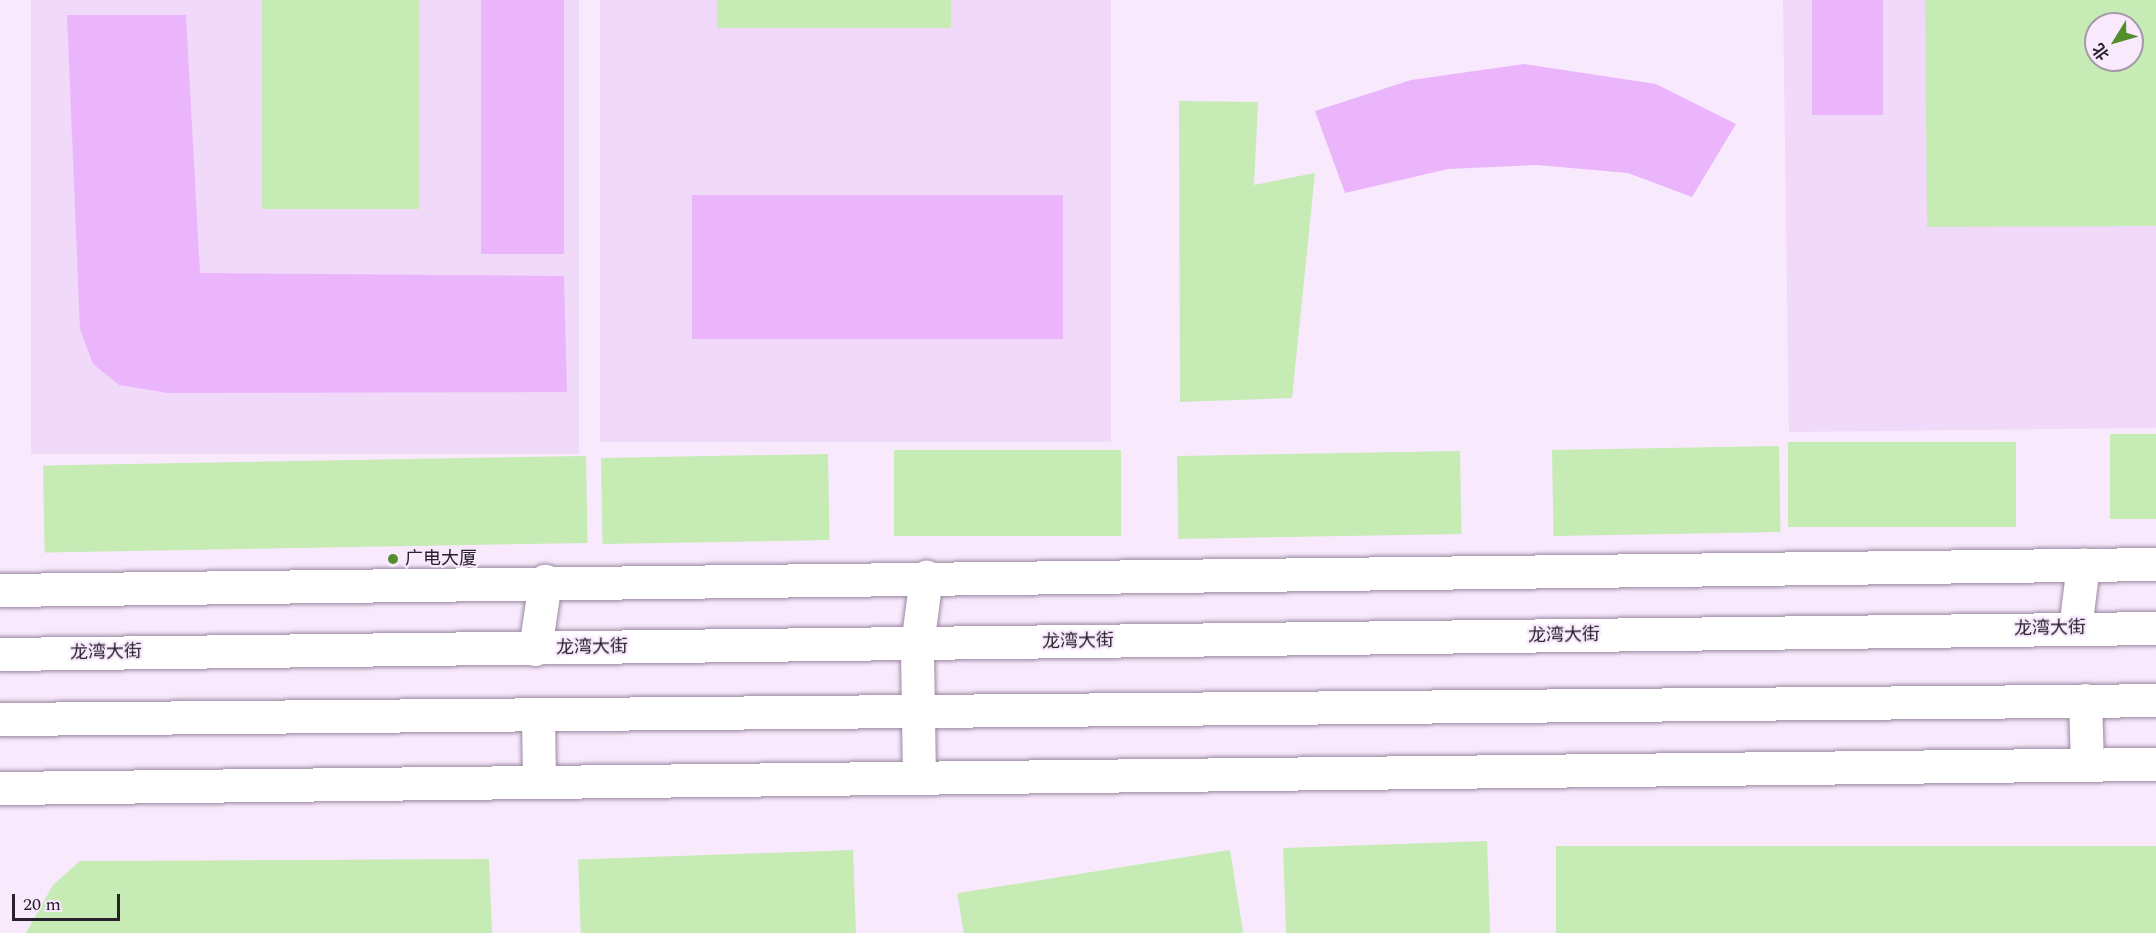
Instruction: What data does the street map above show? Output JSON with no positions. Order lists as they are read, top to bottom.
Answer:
{
  "streets": {
    "main road": ["龙湾大街"]
  },
  "places": ["广电大厦"],
  "scale_bar": "20 m",
  "north": "bottom left"
}
